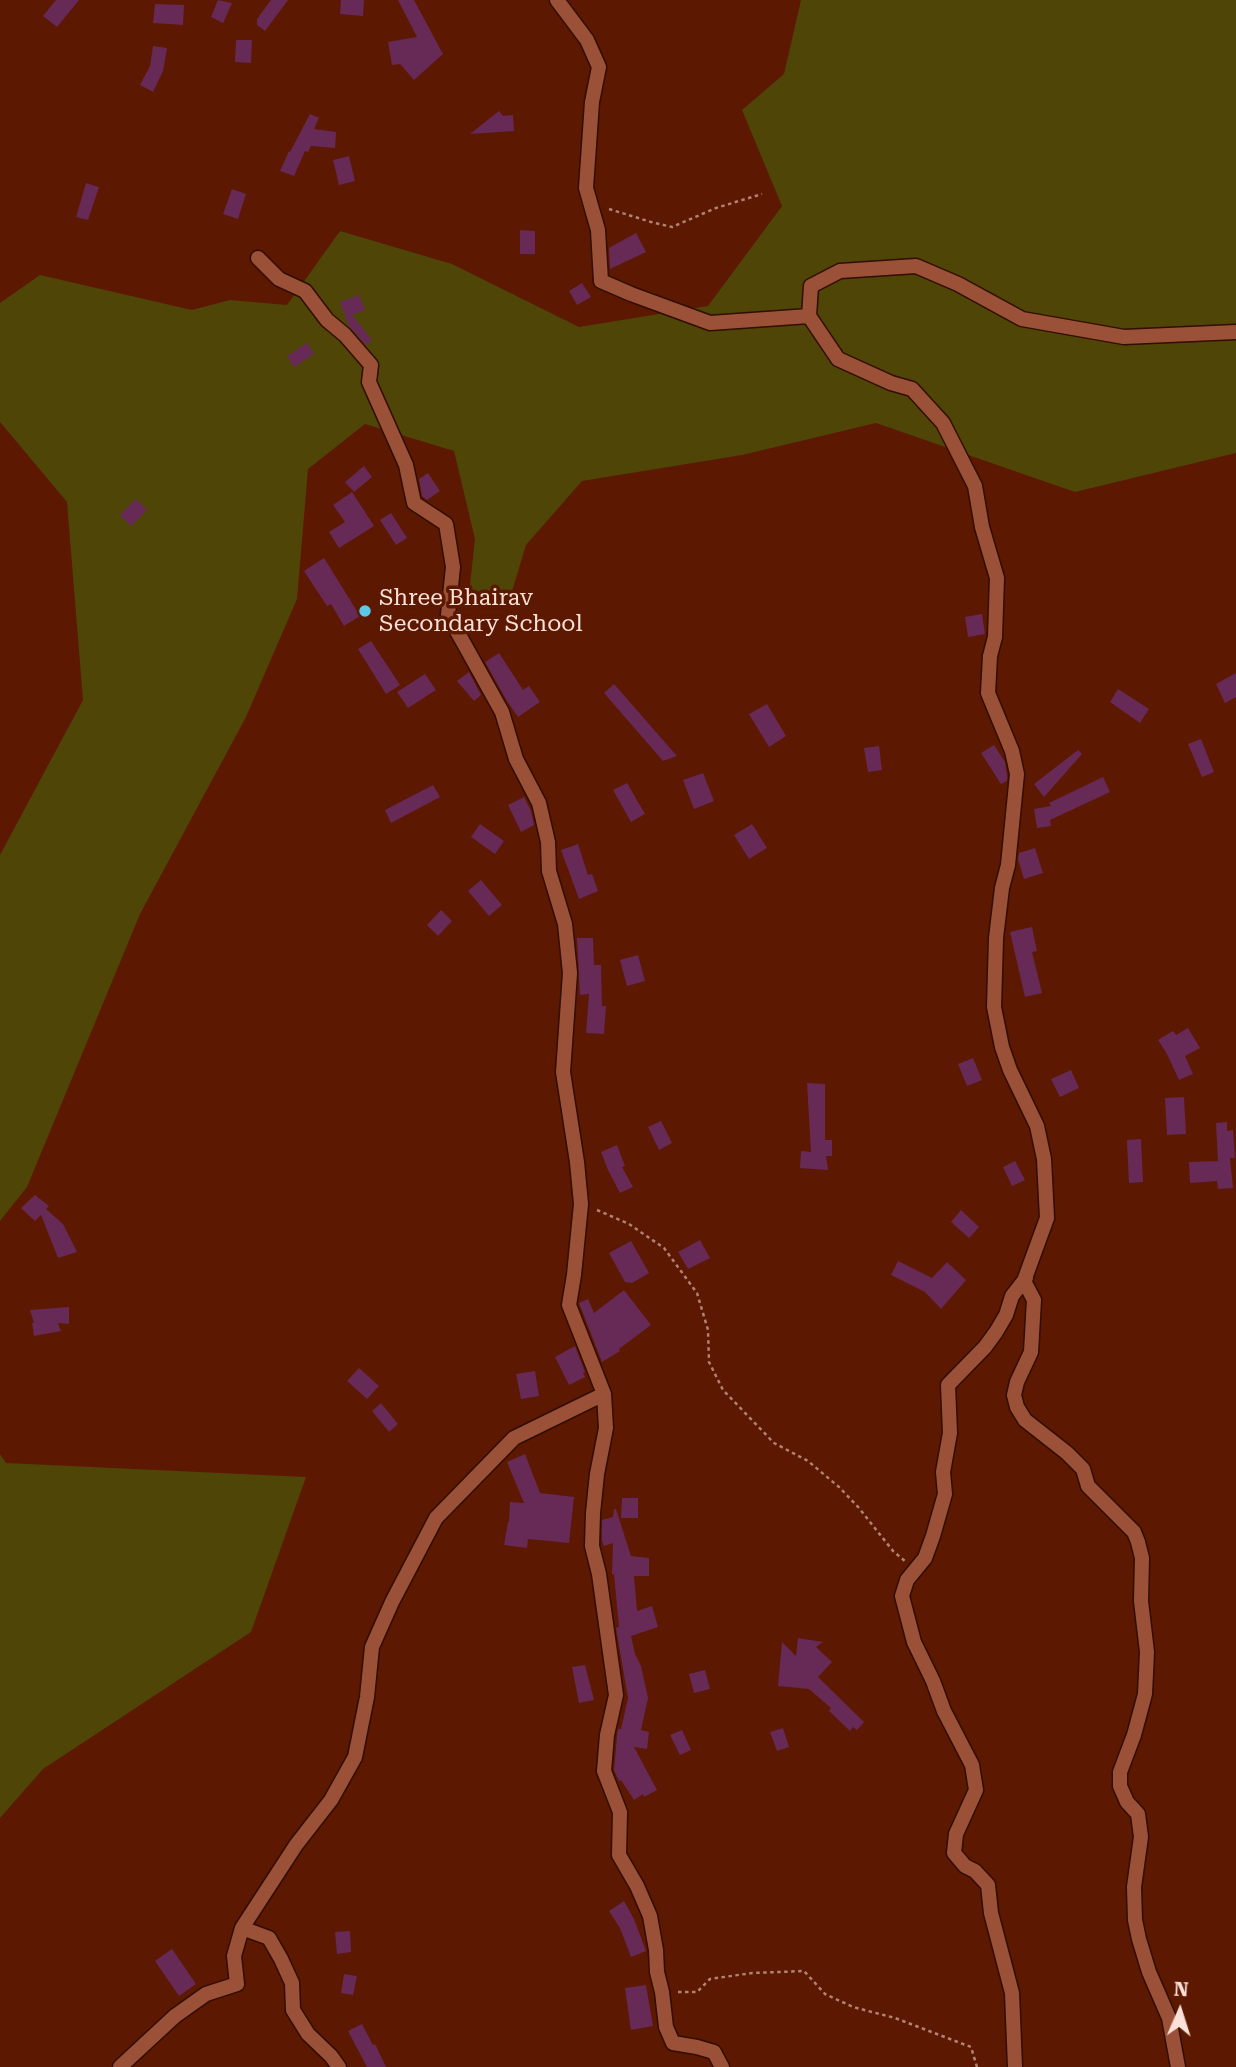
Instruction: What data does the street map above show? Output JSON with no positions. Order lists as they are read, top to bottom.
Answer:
{
  "places": ["Shree Bhairav Secondary School"],
  "north": "top"
}
